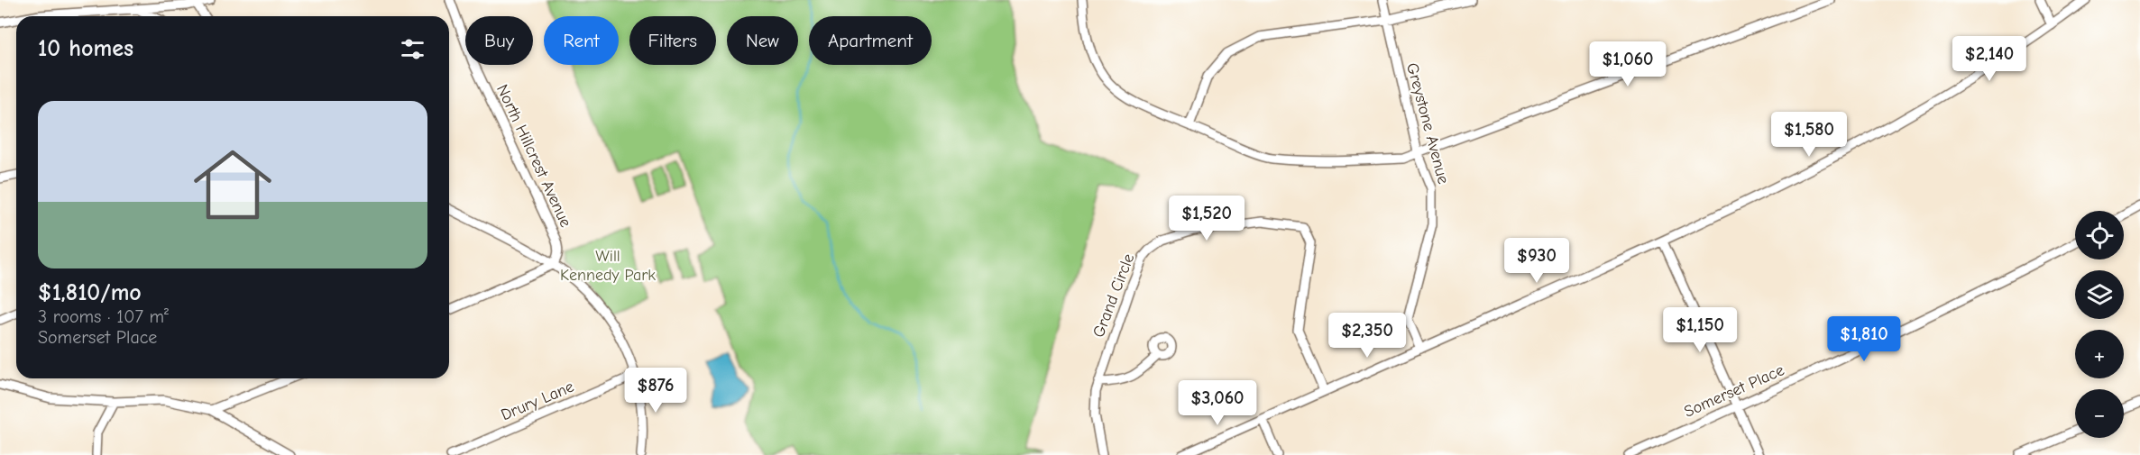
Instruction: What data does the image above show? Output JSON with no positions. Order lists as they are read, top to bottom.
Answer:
{
  "streets": {
    "street": [
      "Greystone Avenue",
      "North Hillcrest Avenue",
      "Grand Circle",
      "Somerset Place",
      "Drury Lane"
    ]
  },
  "parks": ["Will Kennedy Park"],
  "page": {
    "chip": [
      "Buy",
      "Rent",
      "Filters",
      "New",
      "Apartment"
    ],
    "heading": "10 homes",
    "price": [
      "$2,140",
      "$1,060",
      "$1,580",
      "$1,520",
      "$930",
      "$1,150",
      "$2,350",
      "$1,810",
      "$876",
      "$3,060"
    ],
    "list": [
      {
        "name": "$1,810/mo",
        "note": "3 rooms · 107 m² · Somerset Place"
      }
    ],
    "map_buttons": ["+", "−"]
  }
}
